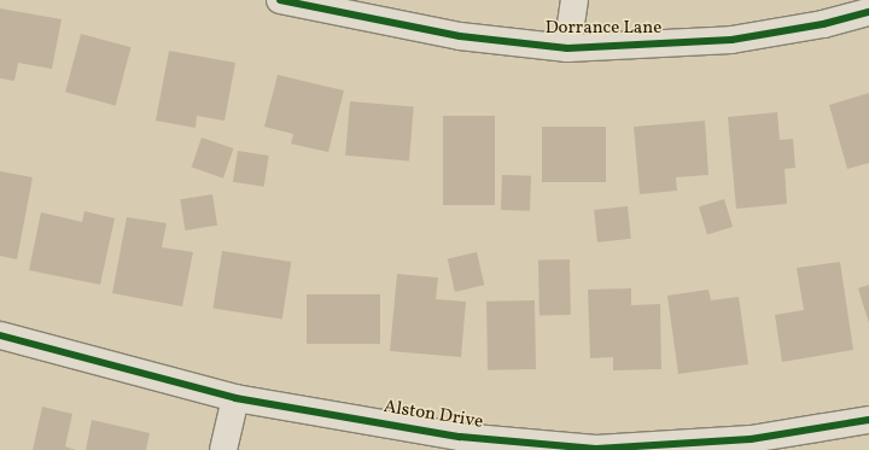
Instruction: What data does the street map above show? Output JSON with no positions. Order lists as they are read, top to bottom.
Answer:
{
  "streets": {
    "street": ["Dorrance Lane", "Alston Drive"]
  }
}
